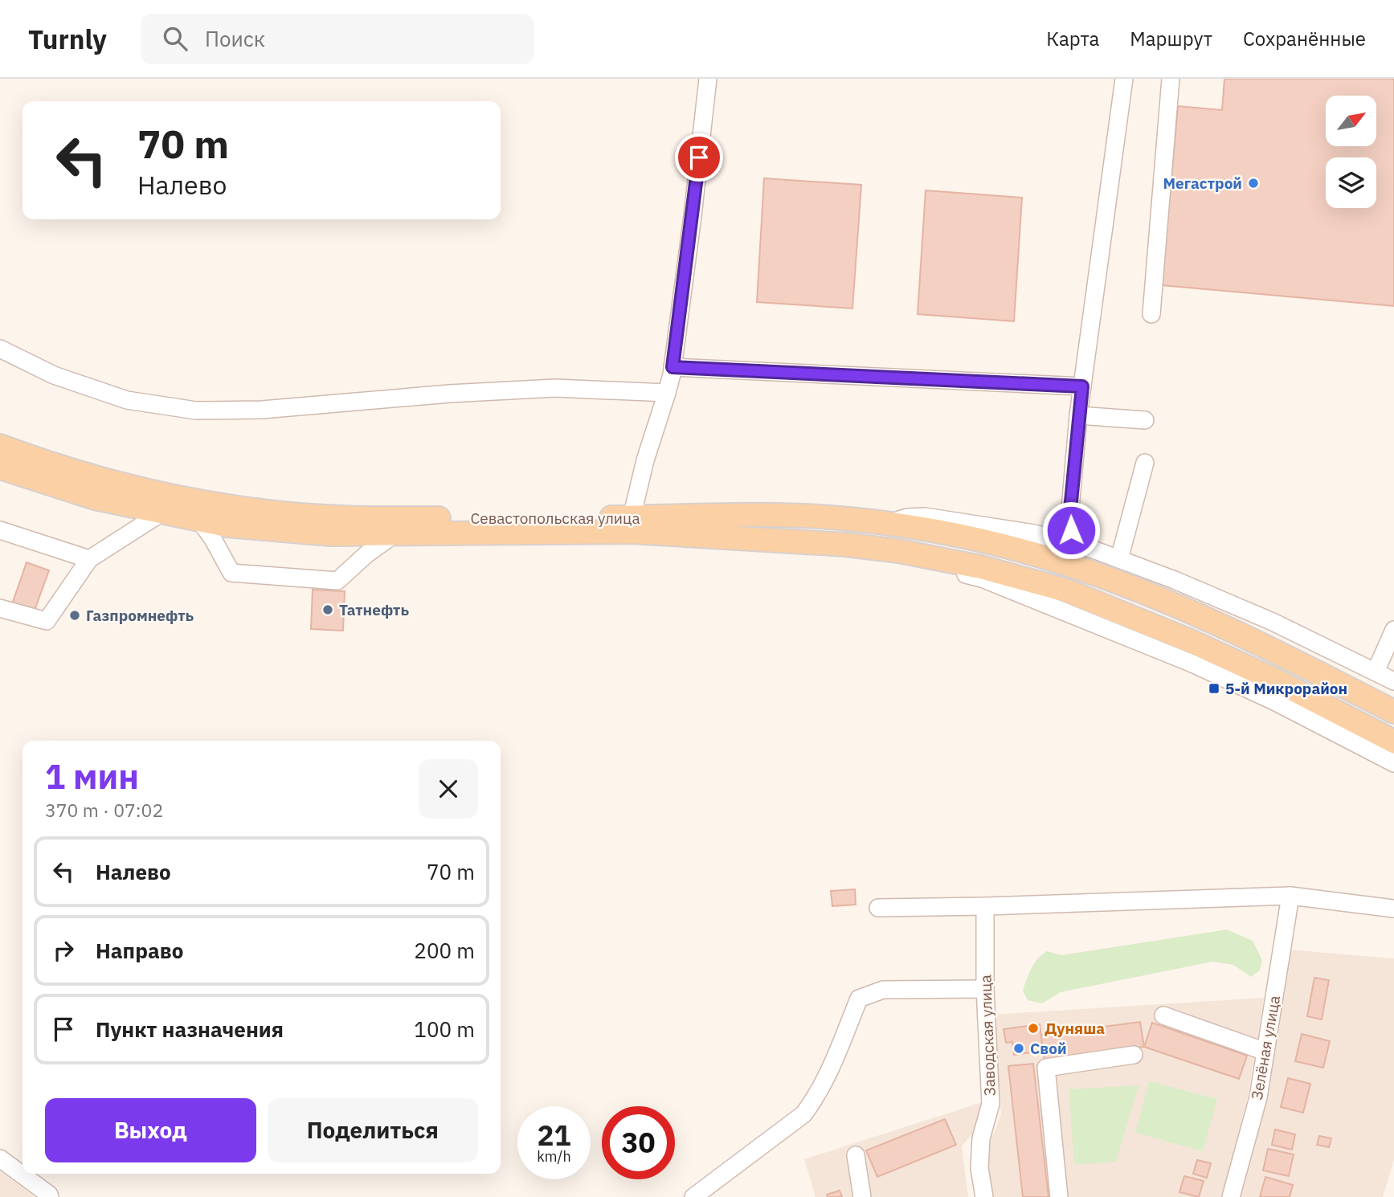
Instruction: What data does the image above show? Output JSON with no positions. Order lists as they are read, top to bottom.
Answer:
{
  "streets": {
    "main road": ["Севастопольская улица"],
    "street": ["Заводская улица", "Зелёная улица"]
  },
  "places": {
    "other": [
      "Мегастрой",
      "Татнефть",
      "Газпромнефть",
      "Дуняша",
      "Свой"
    ],
    "transit": ["5-й Микрорайон"]
  },
  "north": "top right",
  "page": {
    "header": "Turnly",
    "search": "Поиск",
    "nav": ["Карта", "Маршрут", "Сохранённые"],
    "turn": ["70 m", "Налево"],
    "heading": ["1 мин", "370 m · 07:02"],
    "list": [
      {
        "name": "Налево",
        "value": "70 m"
      },
      {
        "name": "Направо",
        "value": "200 m"
      },
      {
        "name": "Пункт назначения",
        "value": "100 m"
      }
    ],
    "buttons": ["Выход", "Поделиться"],
    "speed": "21 km/h",
    "limit": "30"
  }
}
